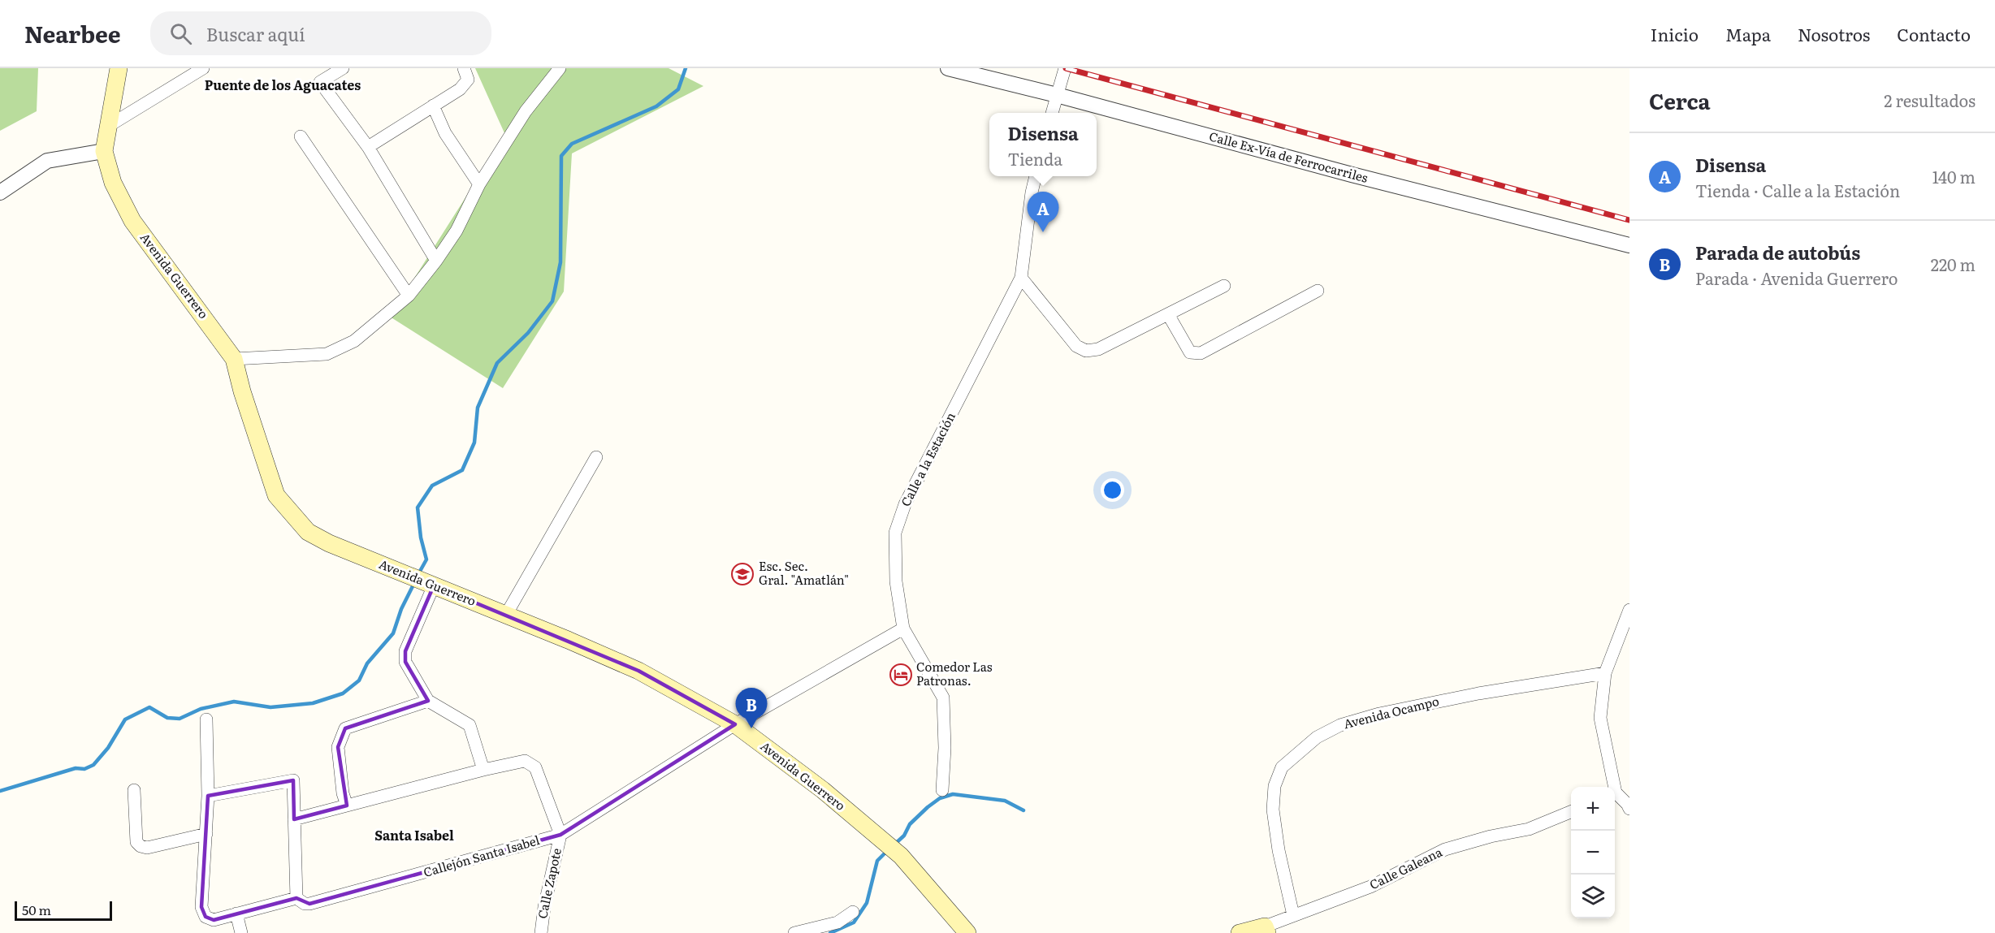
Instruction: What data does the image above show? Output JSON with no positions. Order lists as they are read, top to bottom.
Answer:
{
  "streets": {
    "main road": ["Avenida Guerrero", "Calle Galeana"],
    "street": [
      "Calle Ex-Vía de Ferrocarriles",
      "Calle a la Estación",
      "Avenida Ocampo",
      "Callejón Santa Isabel",
      "Calle Zapote"
    ]
  },
  "crossings": [
    ["Avenida Guerrero", "Callejón Santa Isabel"],
    ["Avenida Ocampo", "Calle Galeana"],
    ["Callejón Santa Isabel", "Calle Zapote"]
  ],
  "districts": ["Puente de los Aguacates", "Santa Isabel"],
  "places": {
    "school or university": ["Esc. Sec. Gral. \"Amatlán\""],
    "hotel": ["Comedor Las Patronas."]
  },
  "scale_bar": "50 m",
  "page": {
    "header": "Nearbee",
    "search": "Buscar aquí",
    "nav": [
      "Inicio",
      "Mapa",
      "Nosotros",
      "Contacto"
    ],
    "heading": ["Cerca", "2 resultados"],
    "popup": ["Disensa", "Tienda"],
    "list": [
      {
        "mark": "A",
        "name": "Disensa",
        "note": "Tienda · Calle a la Estación",
        "value": "140 m"
      },
      {
        "mark": "B",
        "name": "Parada de autobús",
        "note": "Parada · Avenida Guerrero",
        "value": "220 m"
      }
    ],
    "pins": ["A", "B"],
    "map_buttons": ["+", "−"],
    "scale": "50 m"
  }
}
